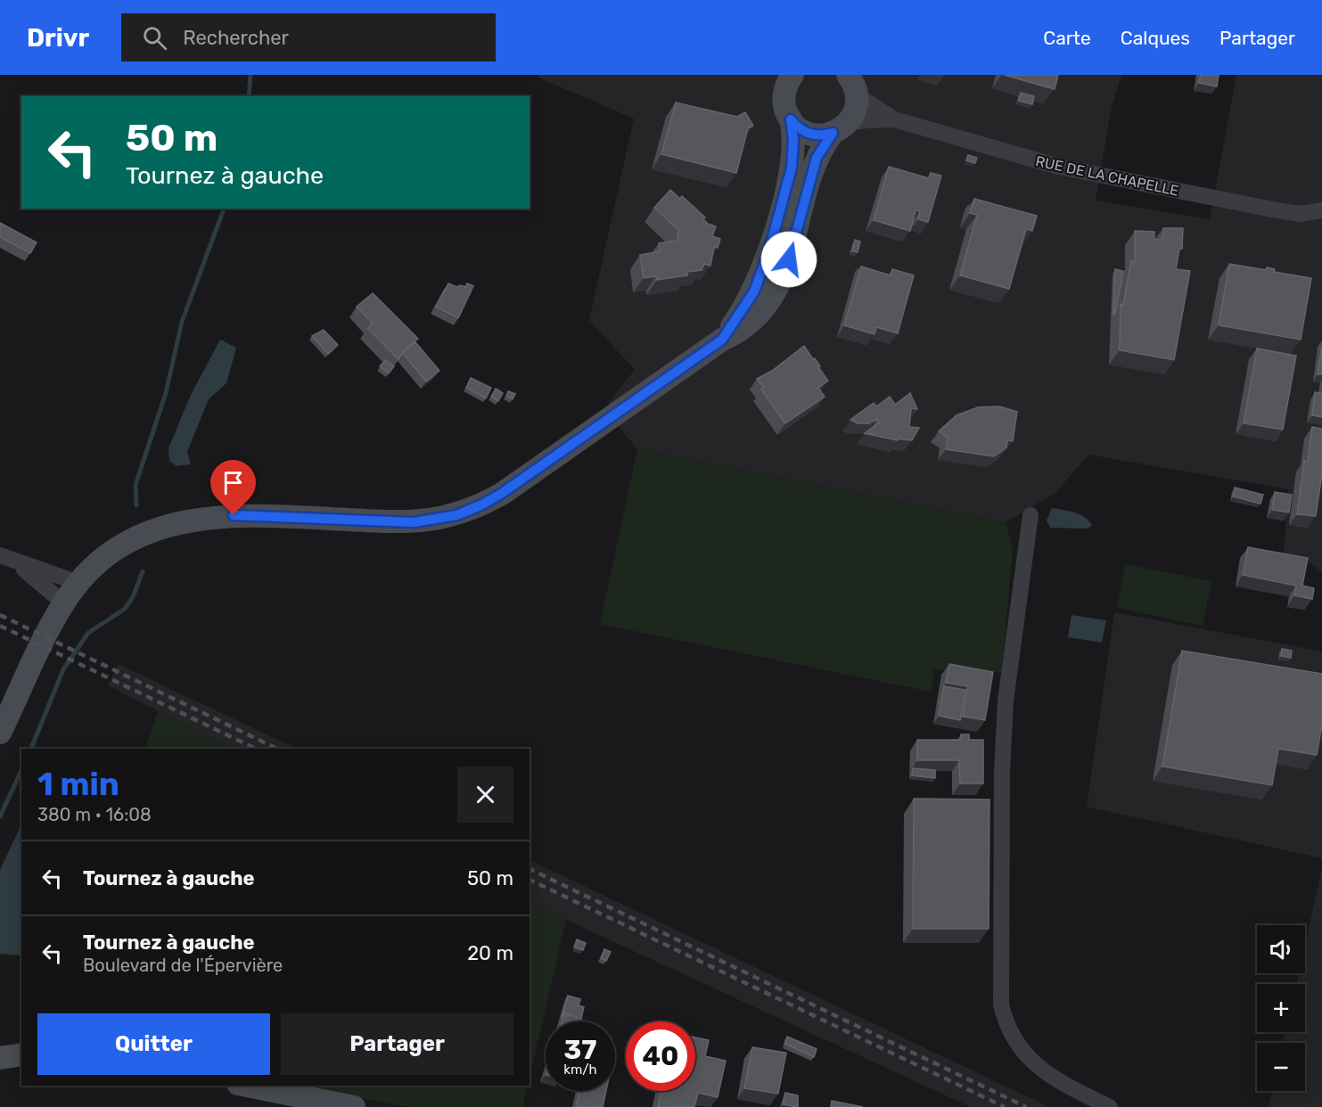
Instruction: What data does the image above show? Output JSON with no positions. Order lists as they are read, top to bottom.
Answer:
{
  "streets": {
    "street": ["RUE DE LA CHAPELLE"]
  },
  "page": {
    "header": "Drivr",
    "search": "Rechercher",
    "nav": ["Carte", "Calques", "Partager"],
    "turn": ["50 m", "Tournez à gauche"],
    "heading": ["1 min", "380 m · 16:08"],
    "list": [
      {
        "name": "Tournez à gauche",
        "value": "50 m"
      },
      {
        "name": "Tournez à gauche",
        "note": "Boulevard de l'Épervière",
        "value": "20 m"
      }
    ],
    "map_buttons": ["+", "−"],
    "buttons": ["Quitter", "Partager"],
    "speed": "37 km/h",
    "limit": "40"
  }
}
